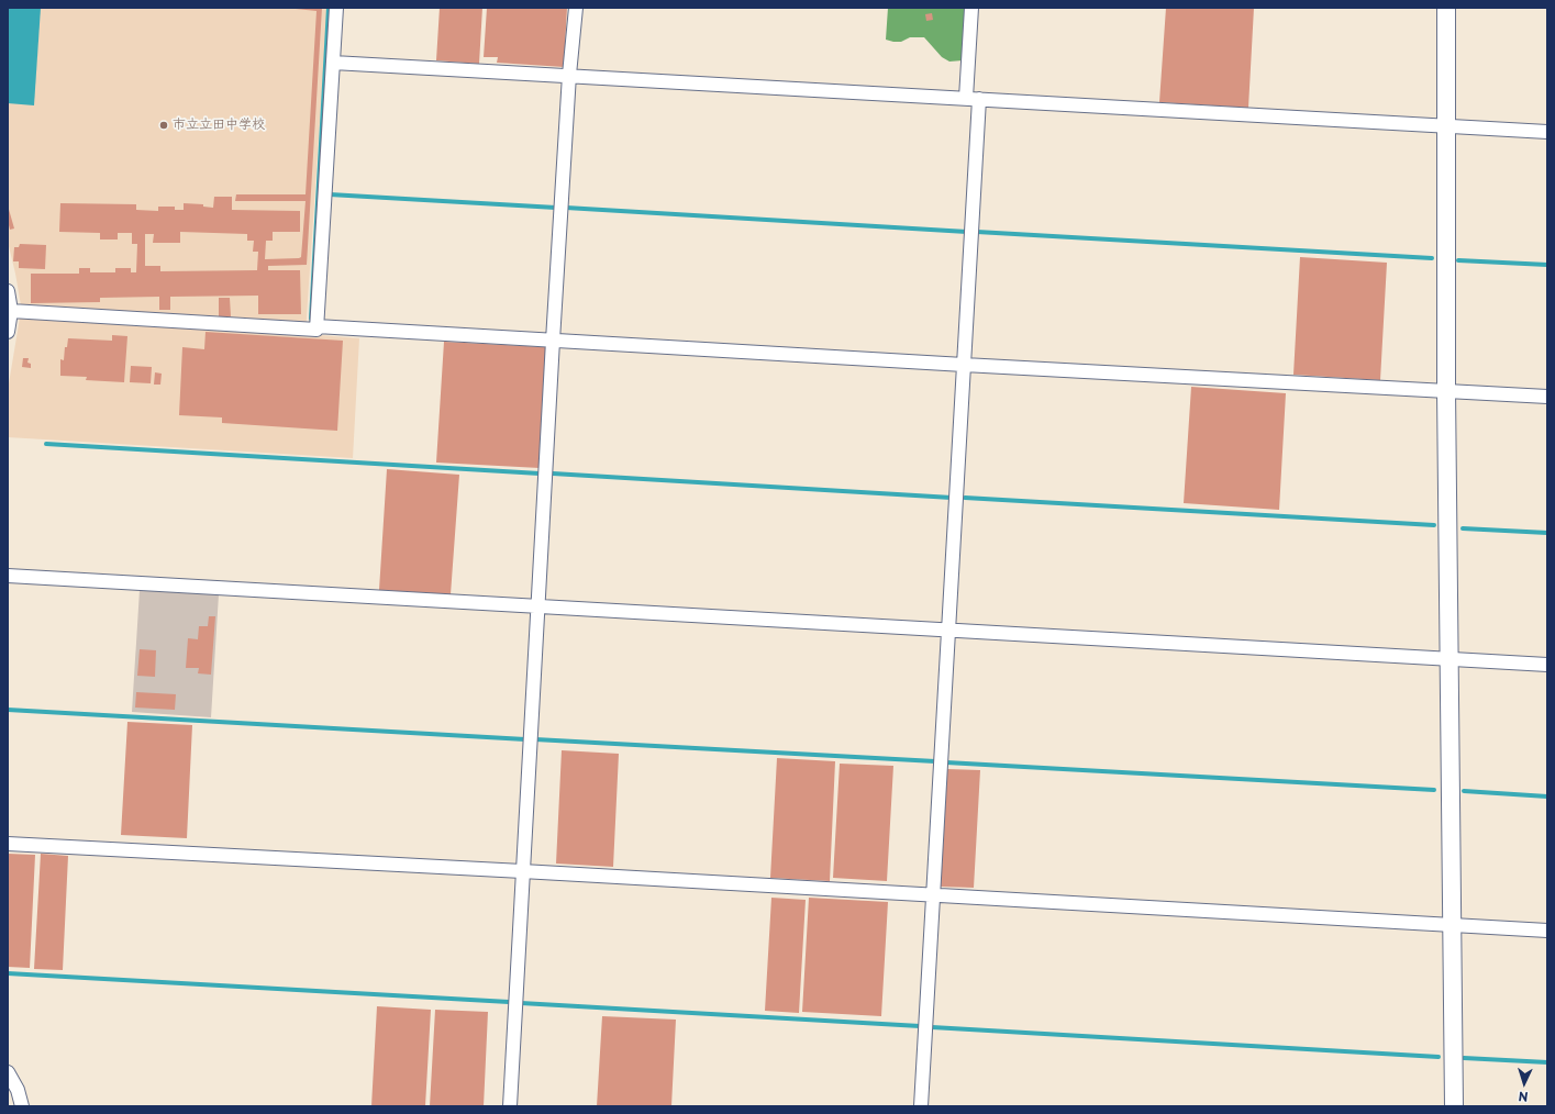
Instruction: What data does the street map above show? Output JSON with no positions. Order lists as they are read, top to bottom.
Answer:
{
  "places": ["市立立田中学校"],
  "north": "bottom"
}
